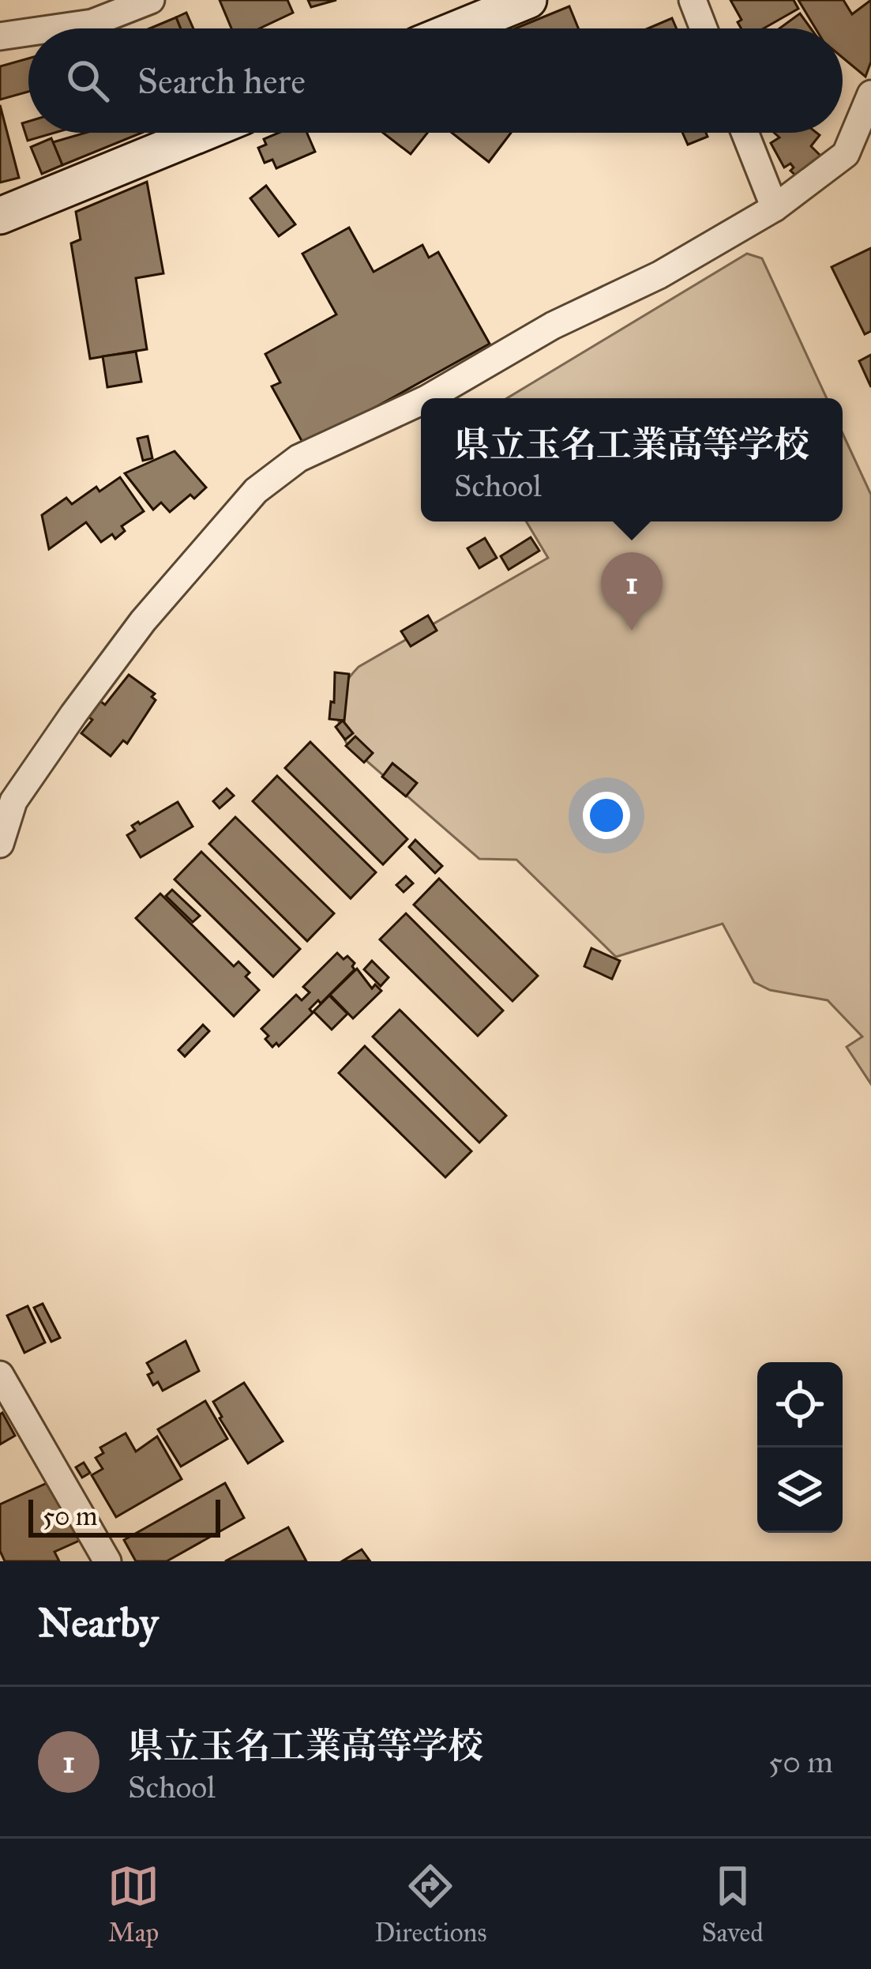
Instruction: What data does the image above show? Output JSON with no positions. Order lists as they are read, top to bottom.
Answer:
{
  "scale_bar": "50 m",
  "page": {
    "search": "Search here",
    "popup": ["県立玉名工業高等学校", "School"],
    "pins": "1",
    "scale": "50 m",
    "heading": "Nearby",
    "list": [
      {
        "mark": "1",
        "name": "県立玉名工業高等学校",
        "note": "School",
        "value": "50 m"
      }
    ],
    "nav": ["Map", "Directions", "Saved"]
  }
}
